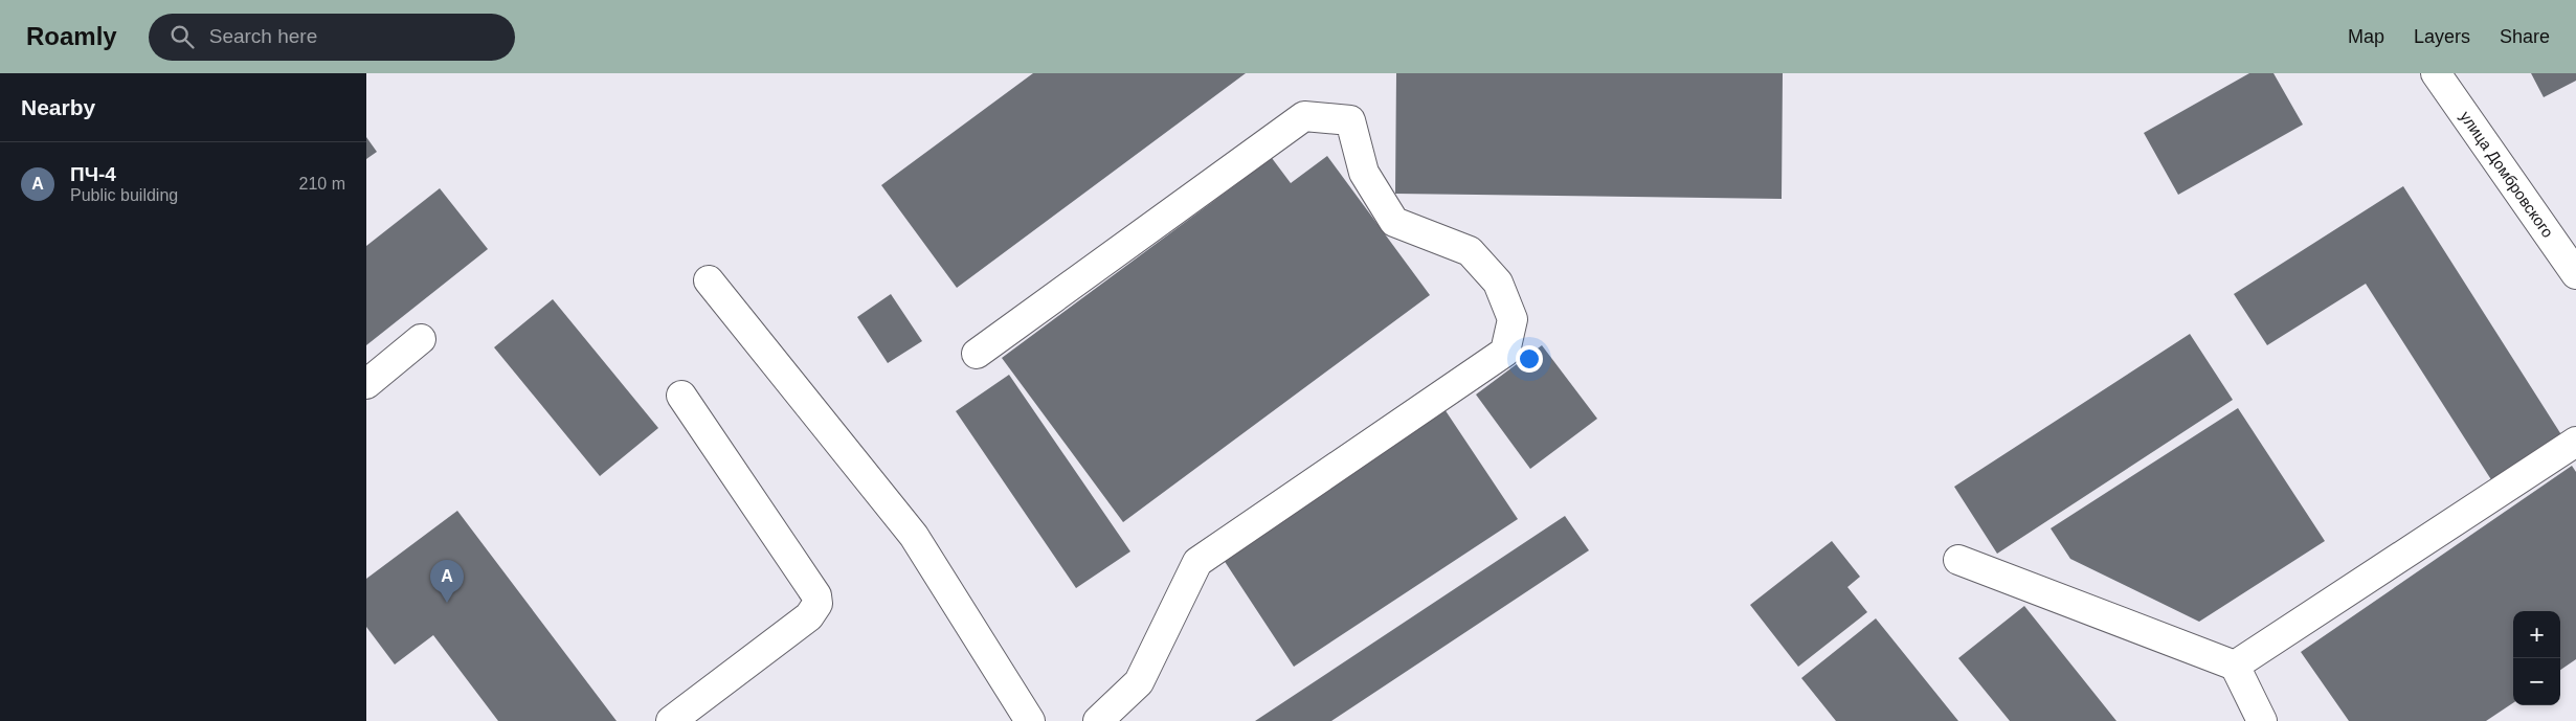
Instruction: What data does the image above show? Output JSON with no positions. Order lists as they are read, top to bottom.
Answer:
{
  "streets": {
    "street": ["улица Домбровского"]
  },
  "page": {
    "header": "Roamly",
    "search": "Search here",
    "nav": ["Map", "Layers", "Share"],
    "heading": "Nearby",
    "list": [
      {
        "mark": "A",
        "name": "ПЧ-4",
        "note": "Public building",
        "value": "210 m"
      }
    ],
    "pins": "A",
    "map_buttons": ["+", "−"]
  }
}
